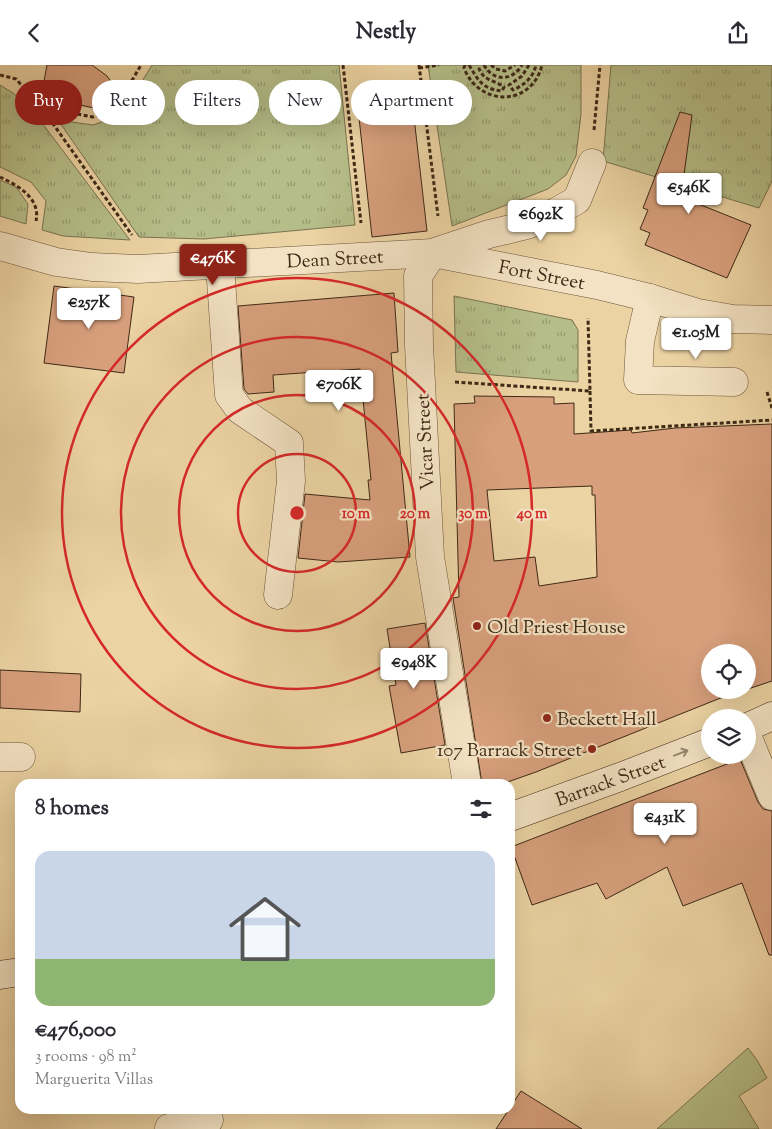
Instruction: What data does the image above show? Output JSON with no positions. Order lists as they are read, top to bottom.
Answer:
{
  "streets": {
    "street": [
      "Dean Street",
      "Fort Street",
      "Vicar Street",
      "Barrack Street"
    ]
  },
  "crossings": [
    ["Dean Street", "Fort Street"],
    ["Dean Street", "Vicar Street"],
    ["Fort Street", "Vicar Street"]
  ],
  "one_way": ["Barrack Street"],
  "places": ["Old Priest House", "Beckett Hall", "107 Barrack Street"],
  "page": {
    "header": "Nestly",
    "chip": [
      "Buy",
      "Rent",
      "Filters",
      "New",
      "Apartment"
    ],
    "price": [
      "€546K",
      "€692K",
      "€476K",
      "€257K",
      "€1.05M",
      "€706K",
      "€948K",
      "€431K"
    ],
    "heading": "8 homes",
    "list": [
      {
        "name": "€476,000",
        "note": "3 rooms · 98 m² · Marguerita Villas"
      }
    ]
  },
  "rings": [
    "10 m",
    "20 m",
    "30 m",
    "40 m"
  ]
}
